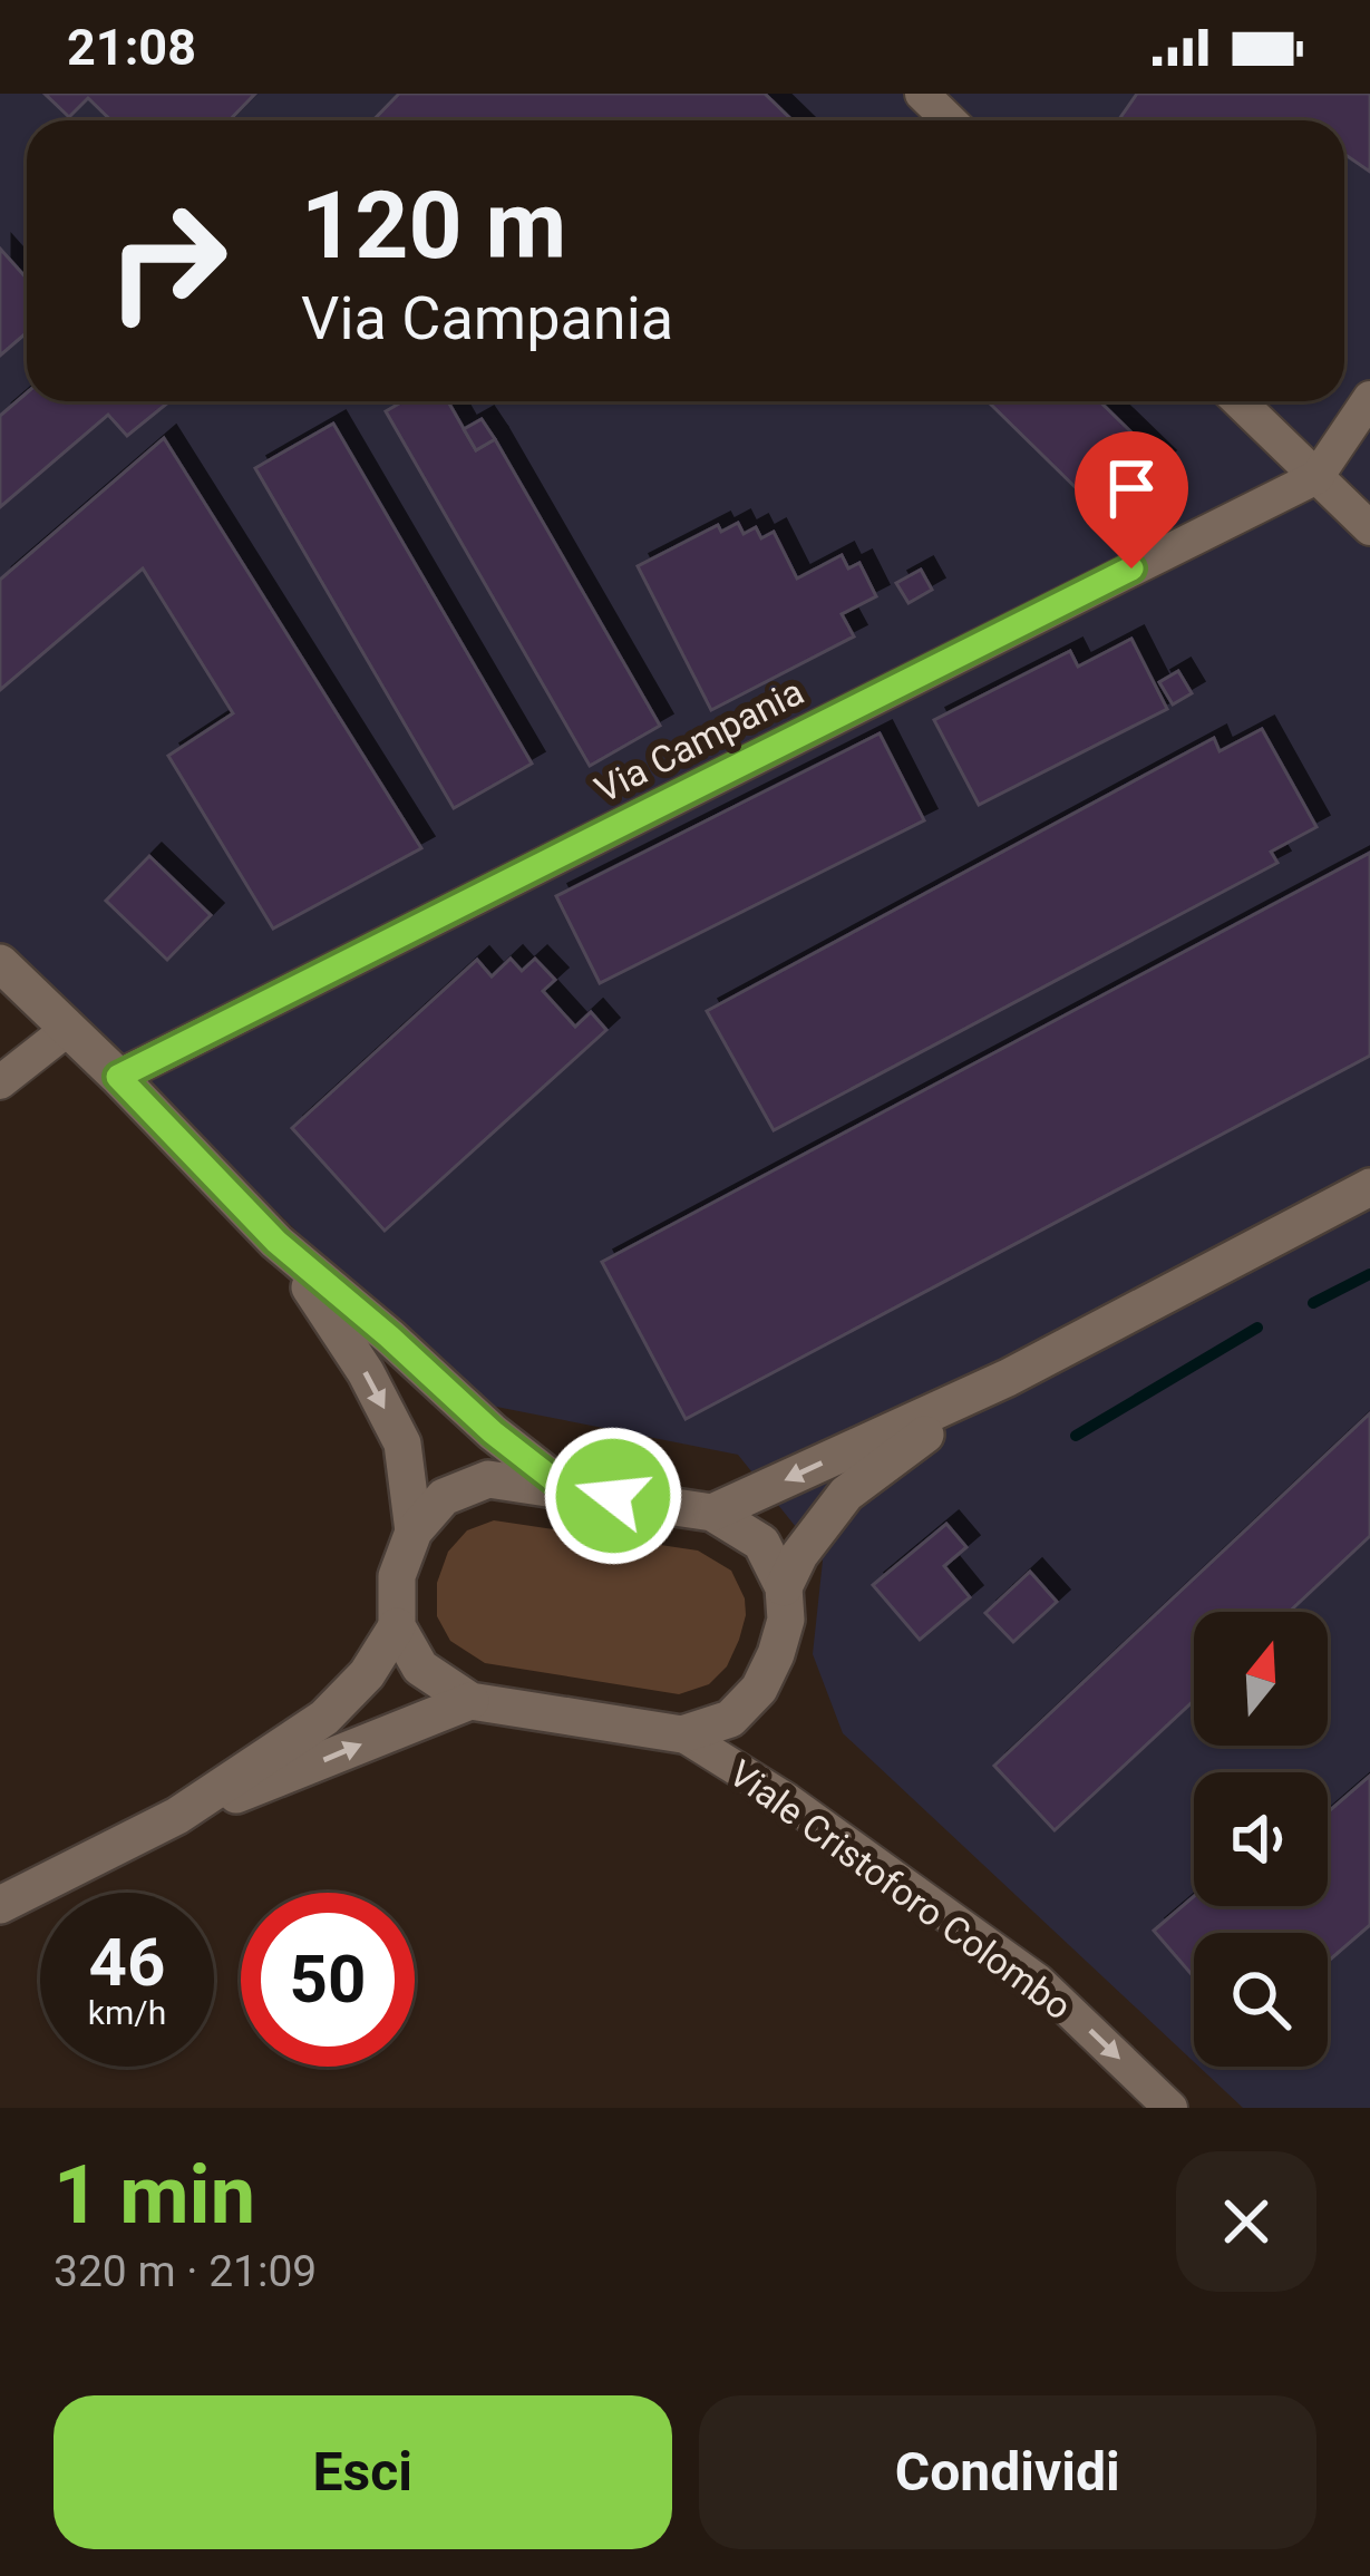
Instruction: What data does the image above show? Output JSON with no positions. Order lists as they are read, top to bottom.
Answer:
{
  "streets": {
    "street": ["Via Campania", "Viale Cristoforo Colombo"]
  },
  "one_way": ["Viale Cristoforo Colombo"],
  "north": "top",
  "page": {
    "status": "21:08",
    "turn": ["120 m", "Via Campania"],
    "speed": "46 km/h",
    "limit": "50",
    "heading": ["1 min", "320 m · 21:09"],
    "buttons": ["Esci", "Condividi"]
  }
}
